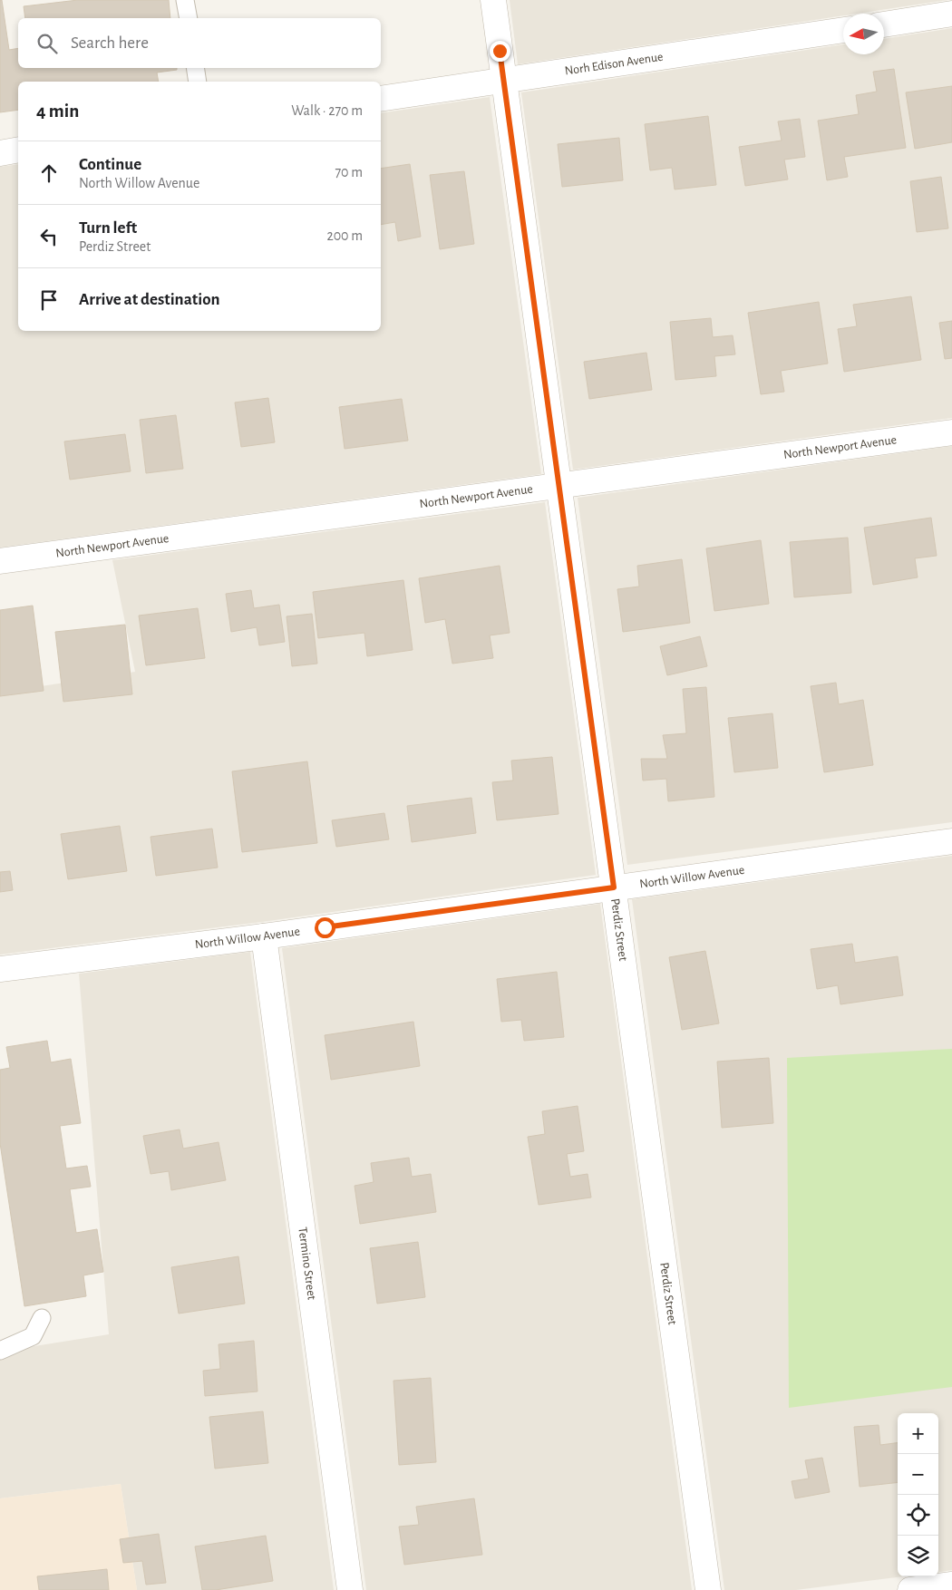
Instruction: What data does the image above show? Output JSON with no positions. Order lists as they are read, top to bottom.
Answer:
{
  "streets": {
    "street": [
      "Norh Edison Avenue",
      "North Newport Avenue",
      "North Willow Avenue",
      "Perdiz Street",
      "Termino Street"
    ]
  },
  "crossings": [
    ["Norh Edison Avenue", "Perdiz Street"],
    ["North Newport Avenue", "Perdiz Street"],
    ["North Willow Avenue", "Perdiz Street"],
    ["North Willow Avenue", "Termino Street"]
  ],
  "north": "left",
  "page": {
    "search": "Search here",
    "heading": ["4 min", "Walk · 270 m"],
    "list": [
      ["Continue", "North Willow Avenue", "70 m"],
      ["Turn left", "Perdiz Street", "200 m"],
      "Arrive at destination"
    ],
    "map_buttons": ["+", "−"]
  }
}
